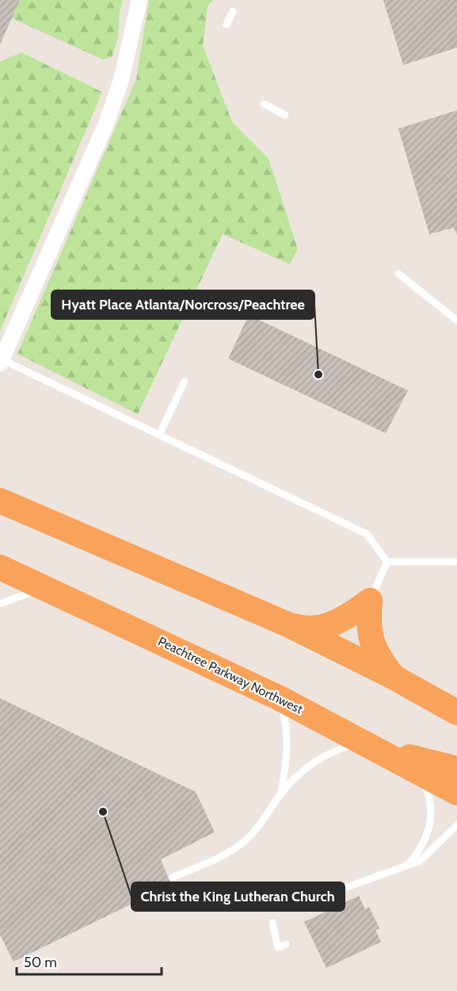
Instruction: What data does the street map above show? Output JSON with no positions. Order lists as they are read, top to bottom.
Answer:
{
  "streets": {
    "highway": ["Peachtree Parkway Northwest"]
  },
  "places": ["Hyatt Place Atlanta/Norcross/Peachtree", "Christ the King Lutheran Church"],
  "scale_bar": "50 m"
}
